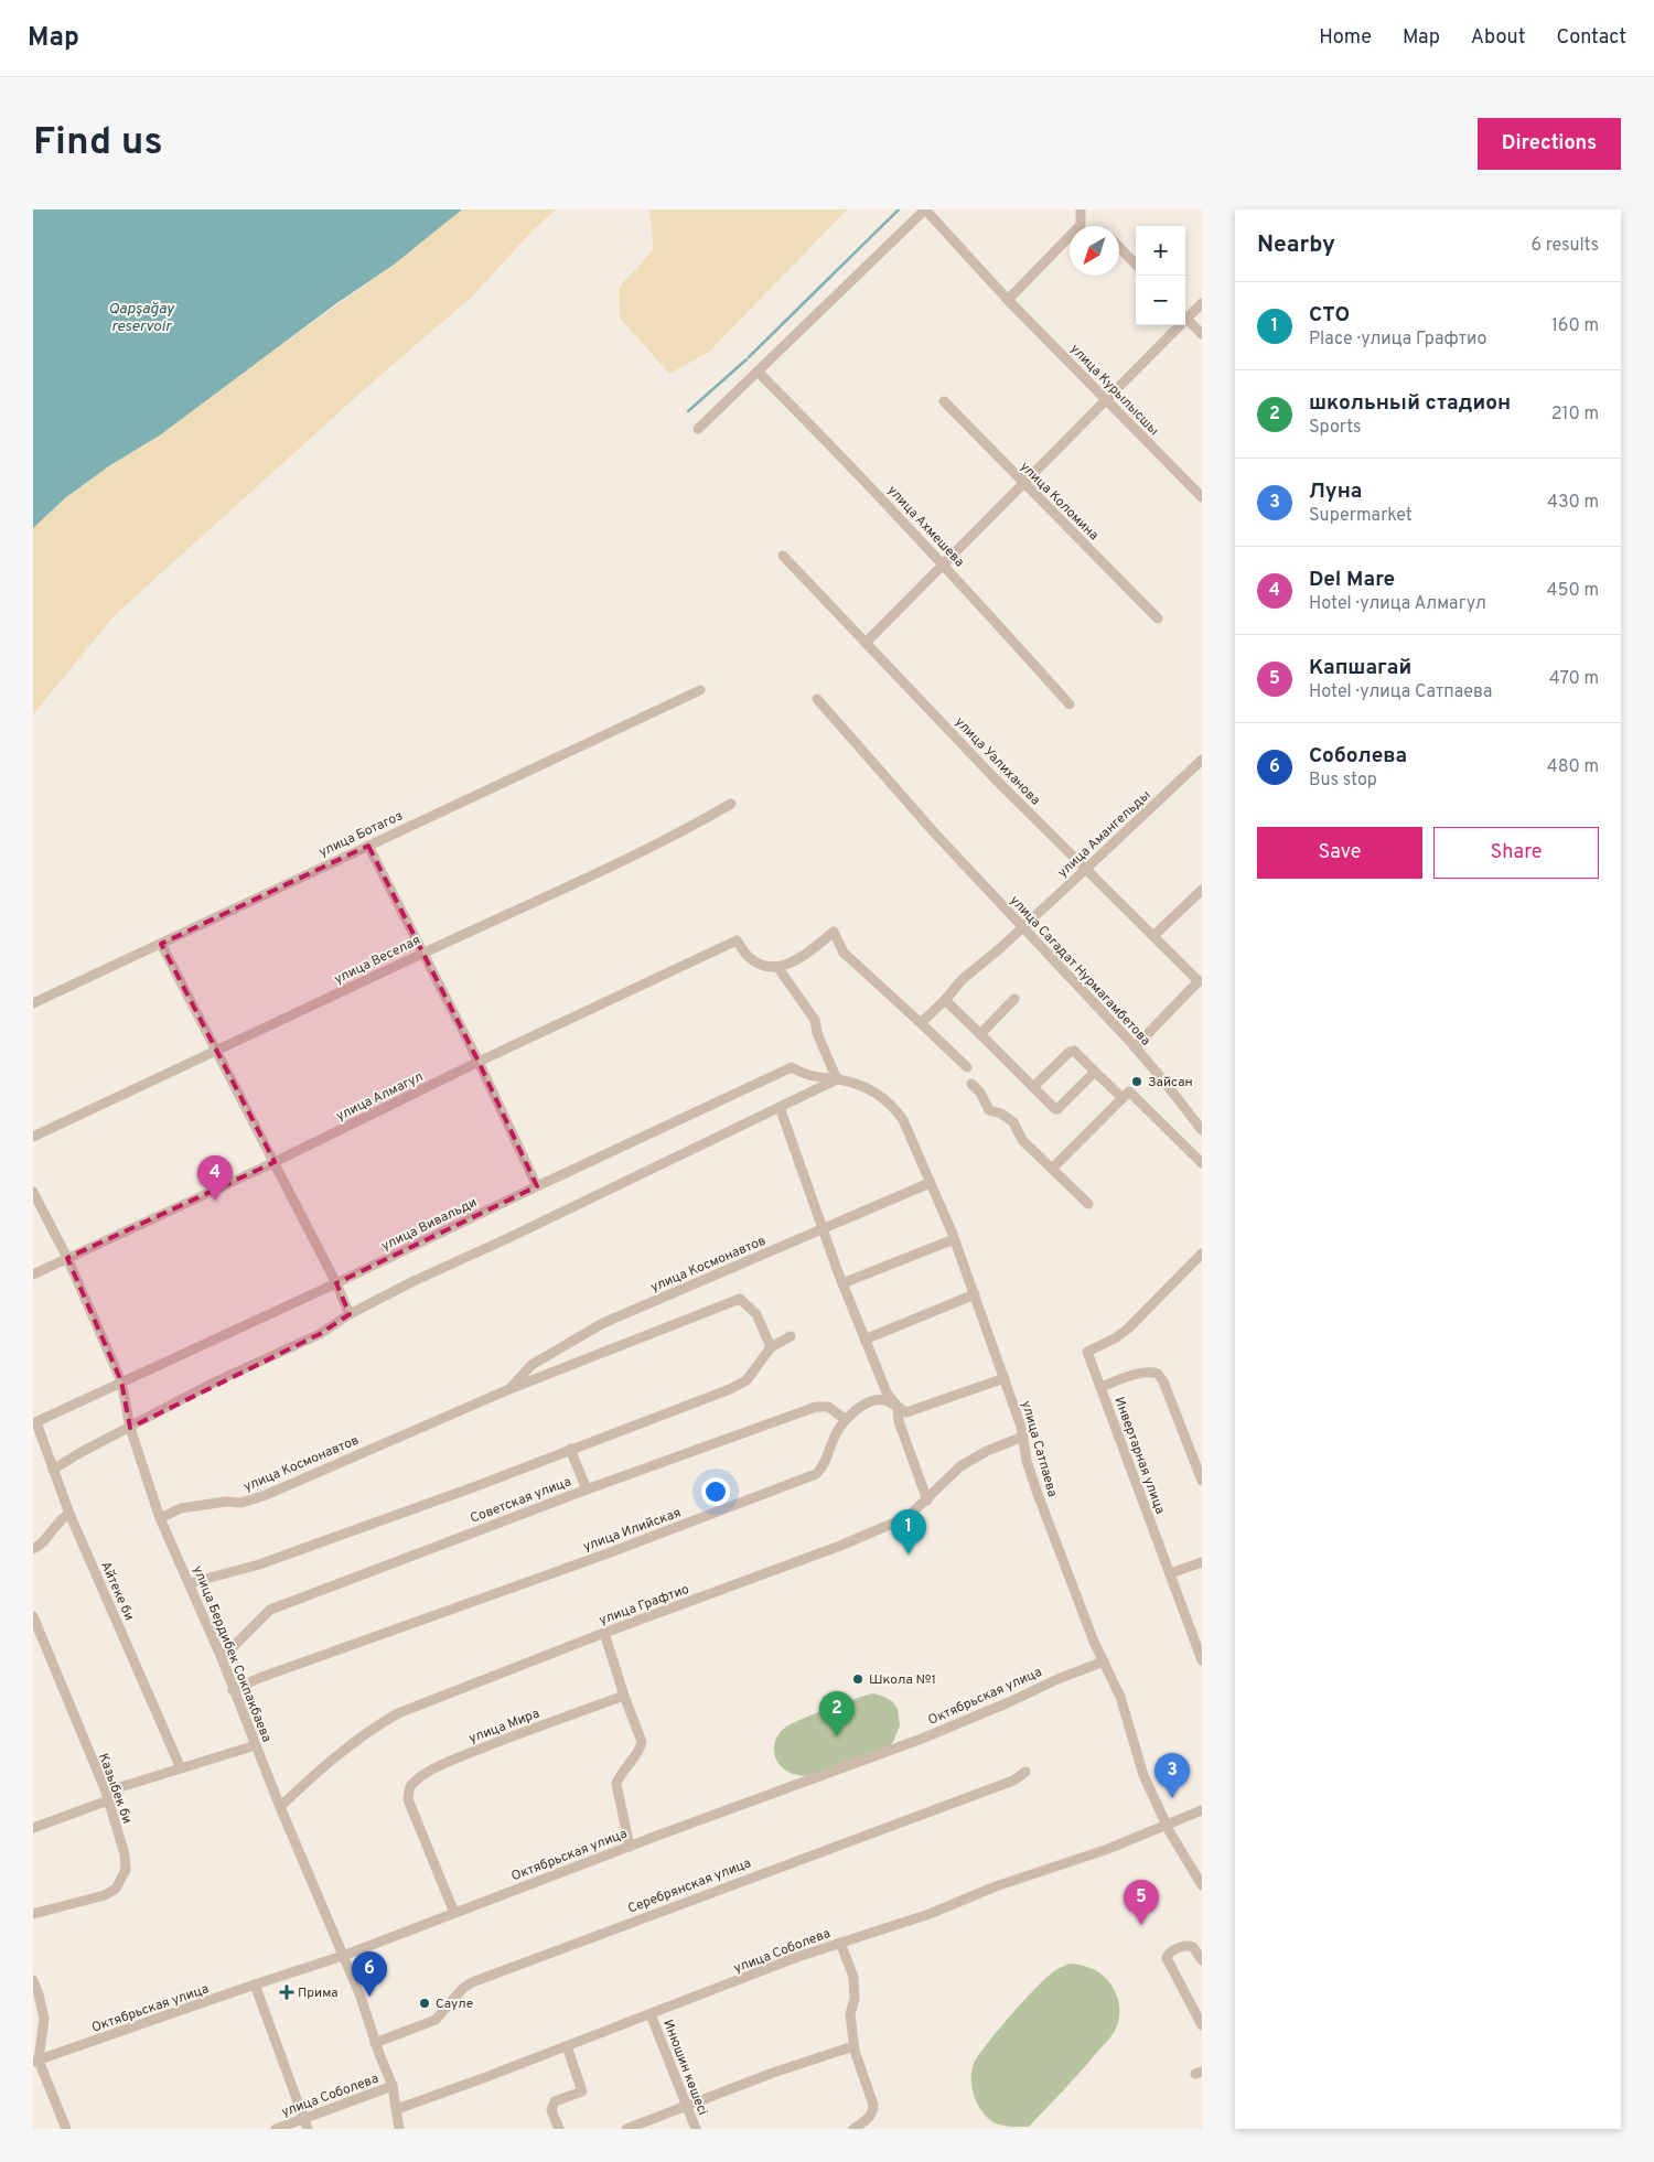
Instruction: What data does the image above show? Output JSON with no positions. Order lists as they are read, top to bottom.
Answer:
{
  "streets": {
    "street": [
      "улица Курылысшы",
      "улица Коломина",
      "улица Ахмешева",
      "улица Уалиханова",
      "улица Ботагоз",
      "улица Амангельды",
      "улица Веселая",
      "улица Сагадат Нурмагамбетова",
      "улица Алмагул",
      "улица Вивальди",
      "улица Космонавтов",
      "улица Сатпаева",
      "Инвертарная улица",
      "Советская улица",
      "улица Илийская",
      "Айтеке би",
      "улица Графтио",
      "улица Бердибек Сокпакбаева",
      "Октябрьская улица",
      "улица Мира",
      "Казыбек би",
      "Серебрянская улица",
      "улица Соболева",
      "Инюшин көшесі"
    ]
  },
  "crossings": [
    ["улица Уалиханова", "улица Амангельды"],
    ["улица Амангельды", "улица Сагадат Нурмагамбетова"],
    ["улица Алмагул", "улица Бердибек Сокпакбаева"],
    ["улица Вивальди", "улица Сатпаева"],
    ["улица Вивальди", "Айтеке би"],
    ["улица Вивальди", "улица Бердибек Сокпакбаева"],
    ["улица Космонавтов", "улица Сатпаева"],
    ["улица Космонавтов", "улица Бердибек Сокпакбаева"],
    ["улица Сатпаева", "улица Илийская"],
    ["улица Сатпаева", "улица Графтио"],
    ["улица Сатпаева", "Октябрьская улица"],
    ["улица Сатпаева", "улица Соболева"],
    ["Советская улица", "улица Илийская"],
    ["Советская улица", "улица Бердибек Сокпакбаева"],
    ["улица Илийская", "улица Бердибек Сокпакбаева"],
    ["улица Графтио", "улица Бердибек Сокпакбаева"],
    ["улица Бердибек Сокпакбаева", "Октябрьская улица"],
    ["улица Бердибек Сокпакбаева", "Серебрянская улица"],
    ["улица Бердибек Сокпакбаева", "улица Соболева"],
    ["Октябрьская улица", "улица Мира"],
    ["улица Соболева", "Инюшин көшесі"]
  ],
  "water": ["Qapşağay reservoir"],
  "places": {
    "other": ["Зайсан", "Школа №1", "Сауле"],
    "health": ["Прима"]
  },
  "north": "bottom left",
  "page": {
    "header": "Map",
    "nav": [
      "Home",
      "Map",
      "About",
      "Contact"
    ],
    "buttons": [
      "Directions",
      ["Save", "Share"]
    ],
    "title": "Find us",
    "heading": ["Nearby", "6 results"],
    "map_buttons": ["+", "−"],
    "list": [
      {
        "mark": "1",
        "name": "СТО",
        "note": "Place · улица Графтио",
        "value": "160 m"
      },
      {
        "mark": "2",
        "name": "школьный стадион",
        "note": "Sports",
        "value": "210 m"
      },
      {
        "mark": "3",
        "name": "Луна",
        "note": "Supermarket",
        "value": "430 m"
      },
      {
        "mark": "4",
        "name": "Del Mare",
        "note": "Hotel · улица Алмагул",
        "value": "450 m"
      },
      {
        "mark": "5",
        "name": "Капшагай",
        "note": "Hotel · улица Сатпаева",
        "value": "470 m"
      },
      {
        "mark": "6",
        "name": "Соболева",
        "note": "Bus stop",
        "value": "480 m"
      }
    ],
    "pins": [
      "4",
      "1",
      "2",
      "3",
      "5",
      "6"
    ]
  }
}
